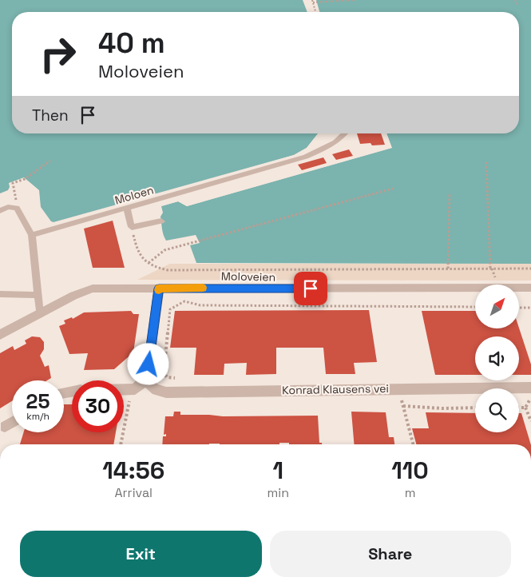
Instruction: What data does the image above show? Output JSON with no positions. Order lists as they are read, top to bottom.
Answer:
{
  "streets": {
    "street": ["Moloveien", "Konrad Klausens vei"],
    "lane": ["Moloen"]
  },
  "north": "top right",
  "page": {
    "turn": ["40 m", "Moloveien"],
    "then": "Then",
    "speed": "25 km/h",
    "limit": "30",
    "eta": [
      "14:56",
      "Arrival",
      "1",
      "min",
      "110",
      "m"
    ],
    "buttons": ["Exit", "Share"]
  }
}
